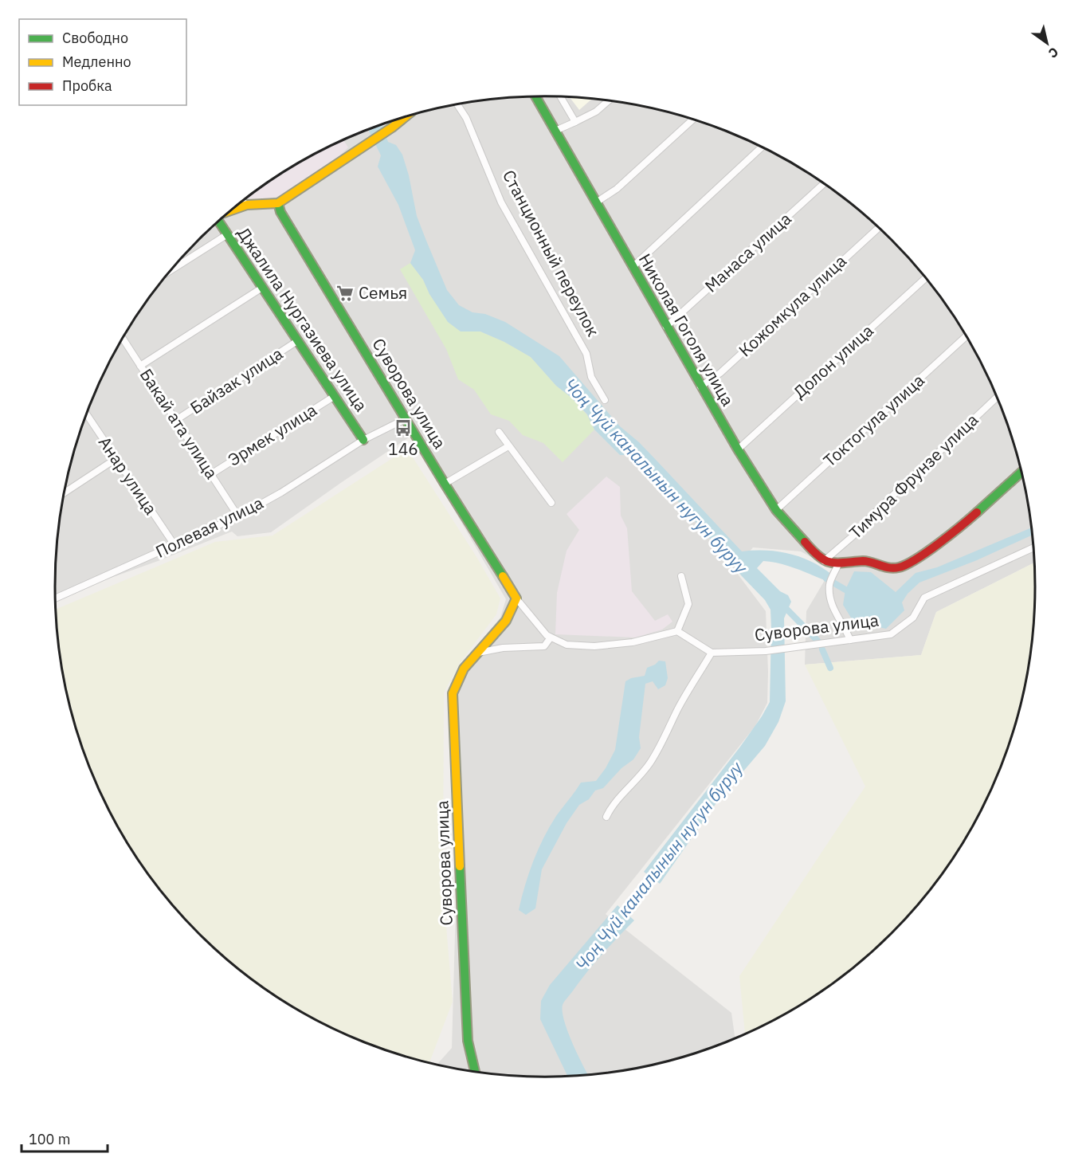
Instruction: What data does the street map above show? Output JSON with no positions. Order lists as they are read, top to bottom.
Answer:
{
  "streets": {
    "street": [
      "Манаса улица",
      "Станционный переулок",
      "Кожомкула улица",
      "Джалила Нургазиева улица",
      "Николая Гоголя улица",
      "Долон улица",
      "Байзак улица",
      "Суворова улица",
      "Токтогула улица",
      "Бакай ата улица",
      "Эрмек улица",
      "Анар улица",
      "Тимура Фрунзе улица",
      "Полевая улица"
    ]
  },
  "crossings": [
    ["Манаса улица", "Николая Гоголя улица"],
    ["Кожомкула улица", "Николая Гоголя улица"],
    ["Джалила Нургазиева улица", "Байзак улица"],
    ["Джалила Нургазиева улица", "Эрмек улица"],
    ["Джалила Нургазиева улица", "Полевая улица"],
    ["Николая Гоголя улица", "Долон улица"],
    ["Николая Гоголя улица", "Токтогула улица"],
    ["Николая Гоголя улица", "Тимура Фрунзе улица"],
    ["Байзак улица", "Бакай ата улица"],
    ["Суворова улица", "Полевая улица"],
    ["Бакай ата улица", "Эрмек улица"],
    ["Бакай ата улица", "Полевая улица"],
    ["Анар улица", "Полевая улица"]
  ],
  "water": ["Чоң Чүй каналынын нугун буруу"],
  "places": {
    "supermarket": ["Семья"],
    "bus stop": ["146"]
  },
  "legend": ["Свободно", "Медленно", "Пробка"],
  "scale_bar": "100 m",
  "north": "bottom right"
}
